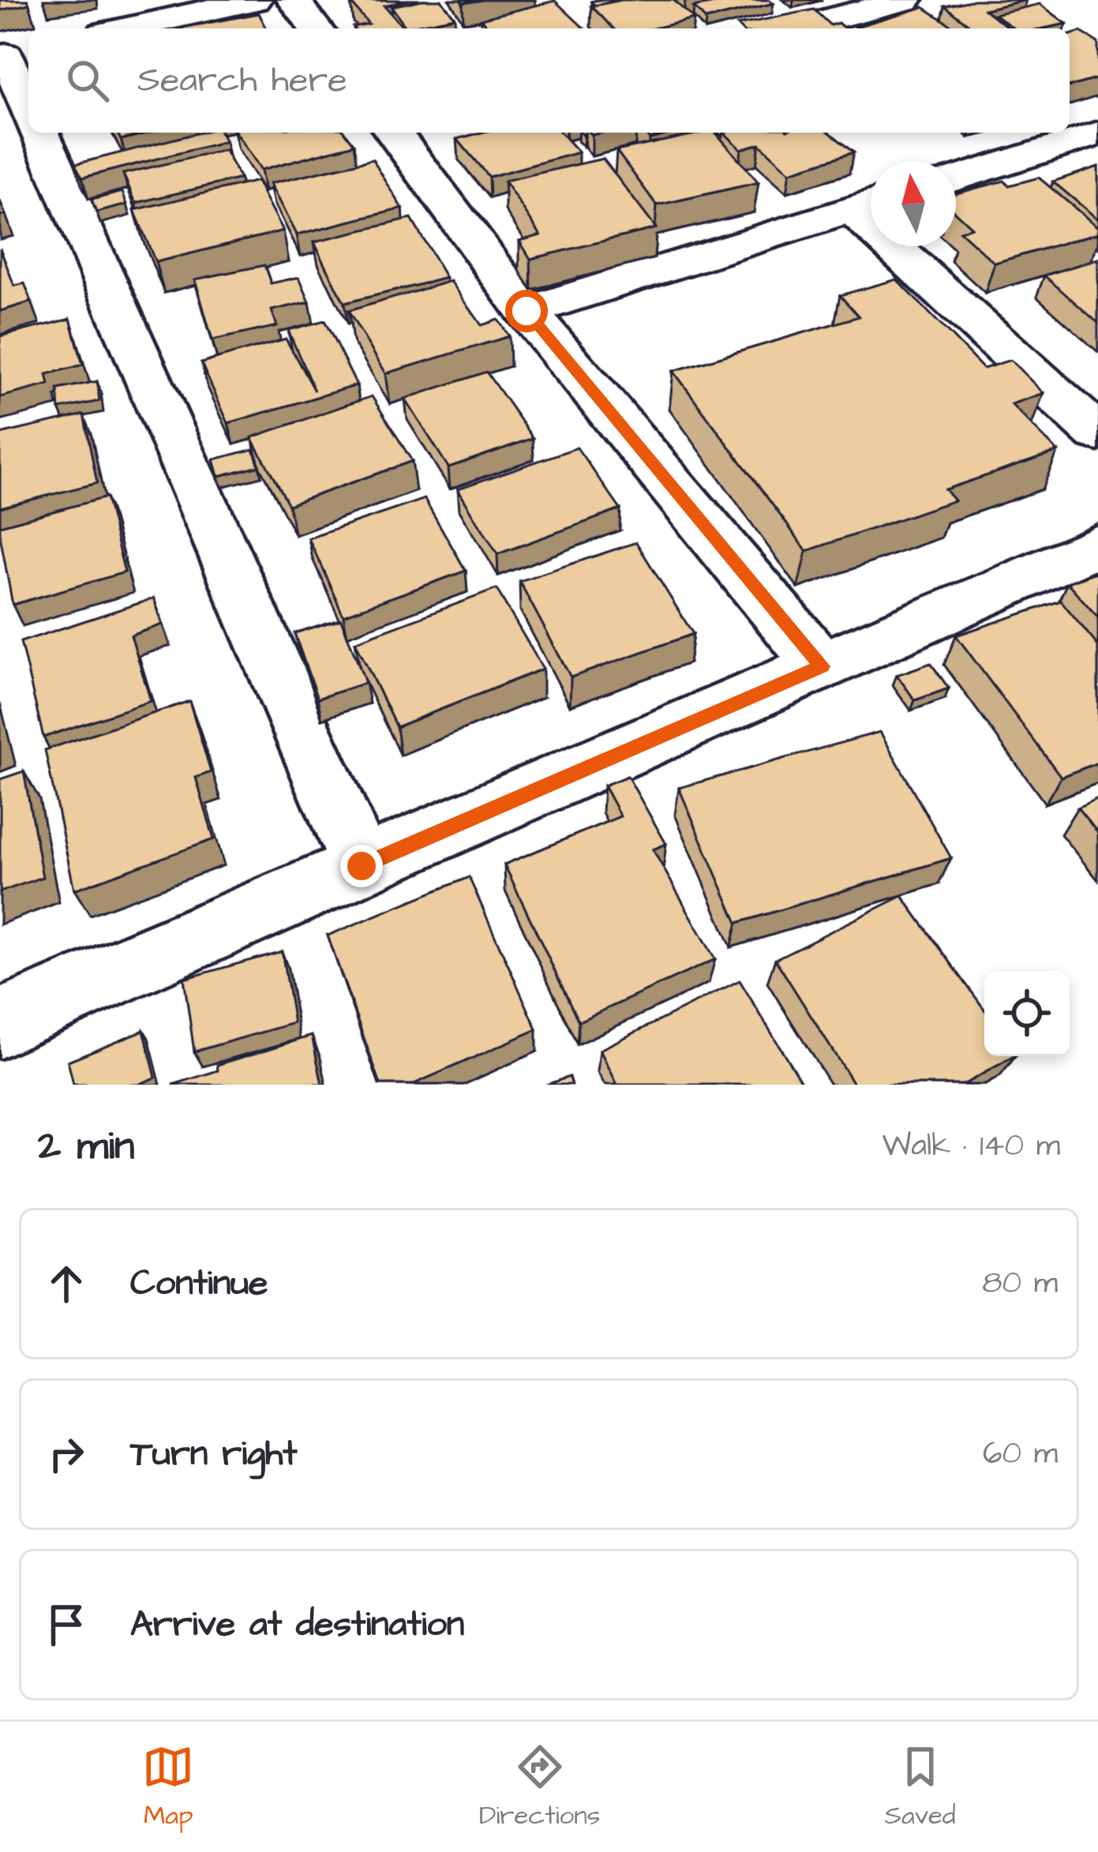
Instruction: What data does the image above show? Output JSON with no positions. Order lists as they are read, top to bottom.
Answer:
{
  "north": "top",
  "page": {
    "search": "Search here",
    "heading": ["2 min", "Walk · 140 m"],
    "list": [
      ["Continue", "80 m"],
      ["Turn right", "60 m"],
      "Arrive at destination"
    ],
    "nav": ["Map", "Directions", "Saved"]
  }
}
